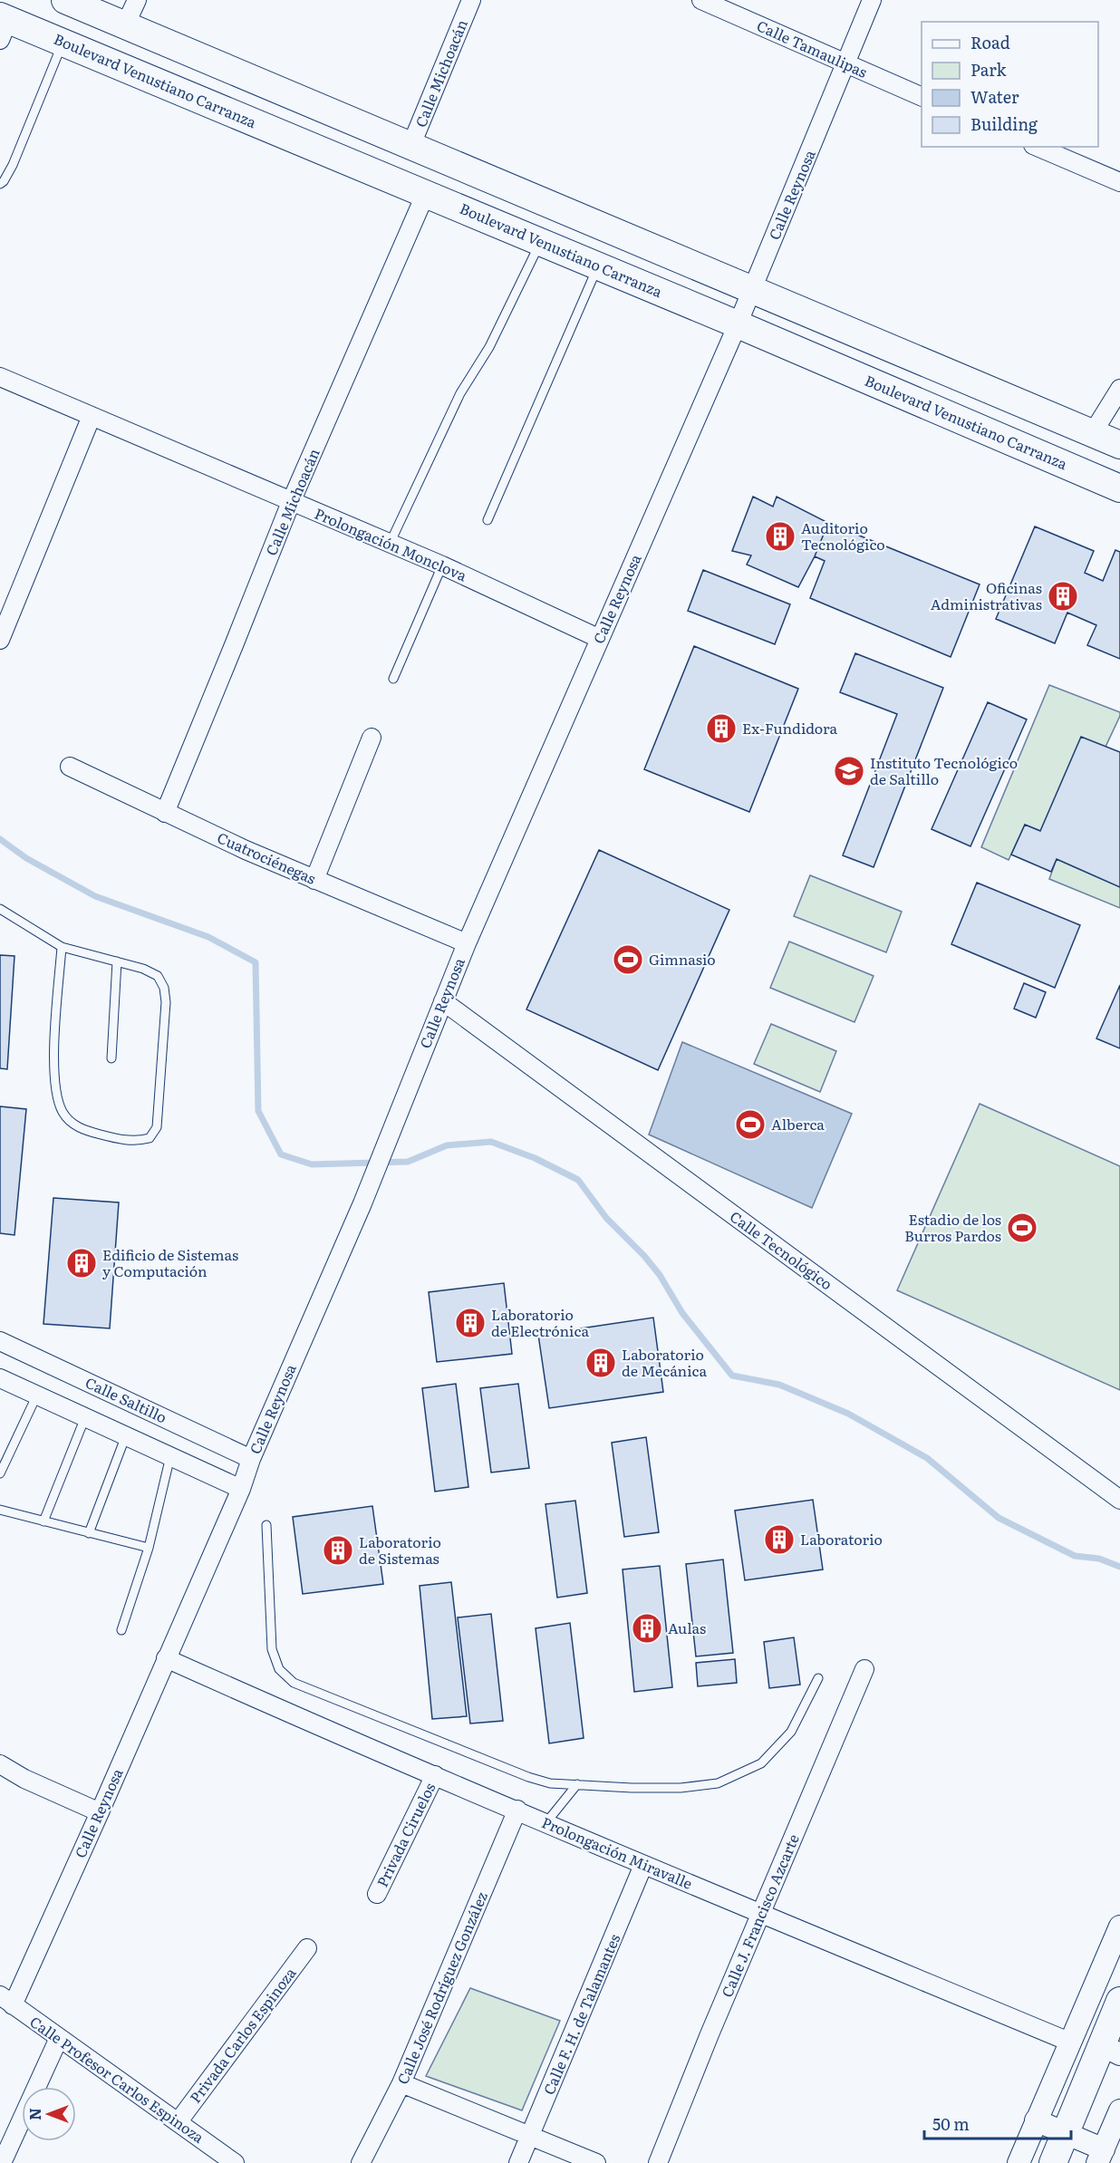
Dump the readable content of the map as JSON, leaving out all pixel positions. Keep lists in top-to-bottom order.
{
  "streets": {
    "main road": ["Boulevard Venustiano Carranza"],
    "street": [
      "Calle Tamaulipas",
      "Calle Michoacán",
      "Calle Reynosa",
      "Prolongación Monclova",
      "Cuatrociénegas",
      "Calle Tecnológico",
      "Calle Saltillo",
      "Privada Ciruelos",
      "Prolongación Miravalle",
      "Calle J. Francisco Azcarte",
      "Calle José Rodríguez González",
      "Calle F. H. de Talamantes",
      "Privada Carlos Espinoza",
      "Calle Profesor Carlos Espinoza"
    ]
  },
  "crossings": [
    ["Calle Tamaulipas", "Calle Reynosa"],
    ["Calle Michoacán", "Boulevard Venustiano Carranza"],
    ["Calle Michoacán", "Prolongación Monclova"],
    ["Calle Michoacán", "Cuatrociénegas"],
    ["Boulevard Venustiano Carranza", "Calle Reynosa"],
    ["Calle Reynosa", "Prolongación Monclova"],
    ["Calle Reynosa", "Cuatrociénegas"],
    ["Calle Reynosa", "Calle Tecnológico"],
    ["Calle Reynosa", "Calle Saltillo"],
    ["Calle Reynosa", "Prolongación Miravalle"],
    ["Calle Reynosa", "Calle Profesor Carlos Espinoza"],
    ["Privada Ciruelos", "Prolongación Miravalle"],
    ["Prolongación Miravalle", "Calle J. Francisco Azcarte"],
    ["Prolongación Miravalle", "Calle José Rodríguez González"],
    ["Prolongación Miravalle", "Calle F. H. de Talamantes"],
    ["Privada Carlos Espinoza", "Calle Profesor Carlos Espinoza"]
  ],
  "places": {
    "building": [
      "Auditorio Tecnológico",
      "Oficinas Administrativas",
      "Ex-Fundidora",
      "Edificio de Sistemas y Computación",
      "Laboratorio de Electrónica",
      "Laboratorio de Mecánica",
      "Laboratorio",
      "Laboratorio de Sistemas",
      "Aulas"
    ],
    "school or university": ["Instituto Tecnológico de Saltillo"],
    "sports": ["Gimnasio", "Alberca", "Estadio de los Burros Pardos"]
  },
  "legend": [
    "Road",
    "Park",
    "Water",
    "Building"
  ],
  "scale_bar": "50 m",
  "north": "left"
}
